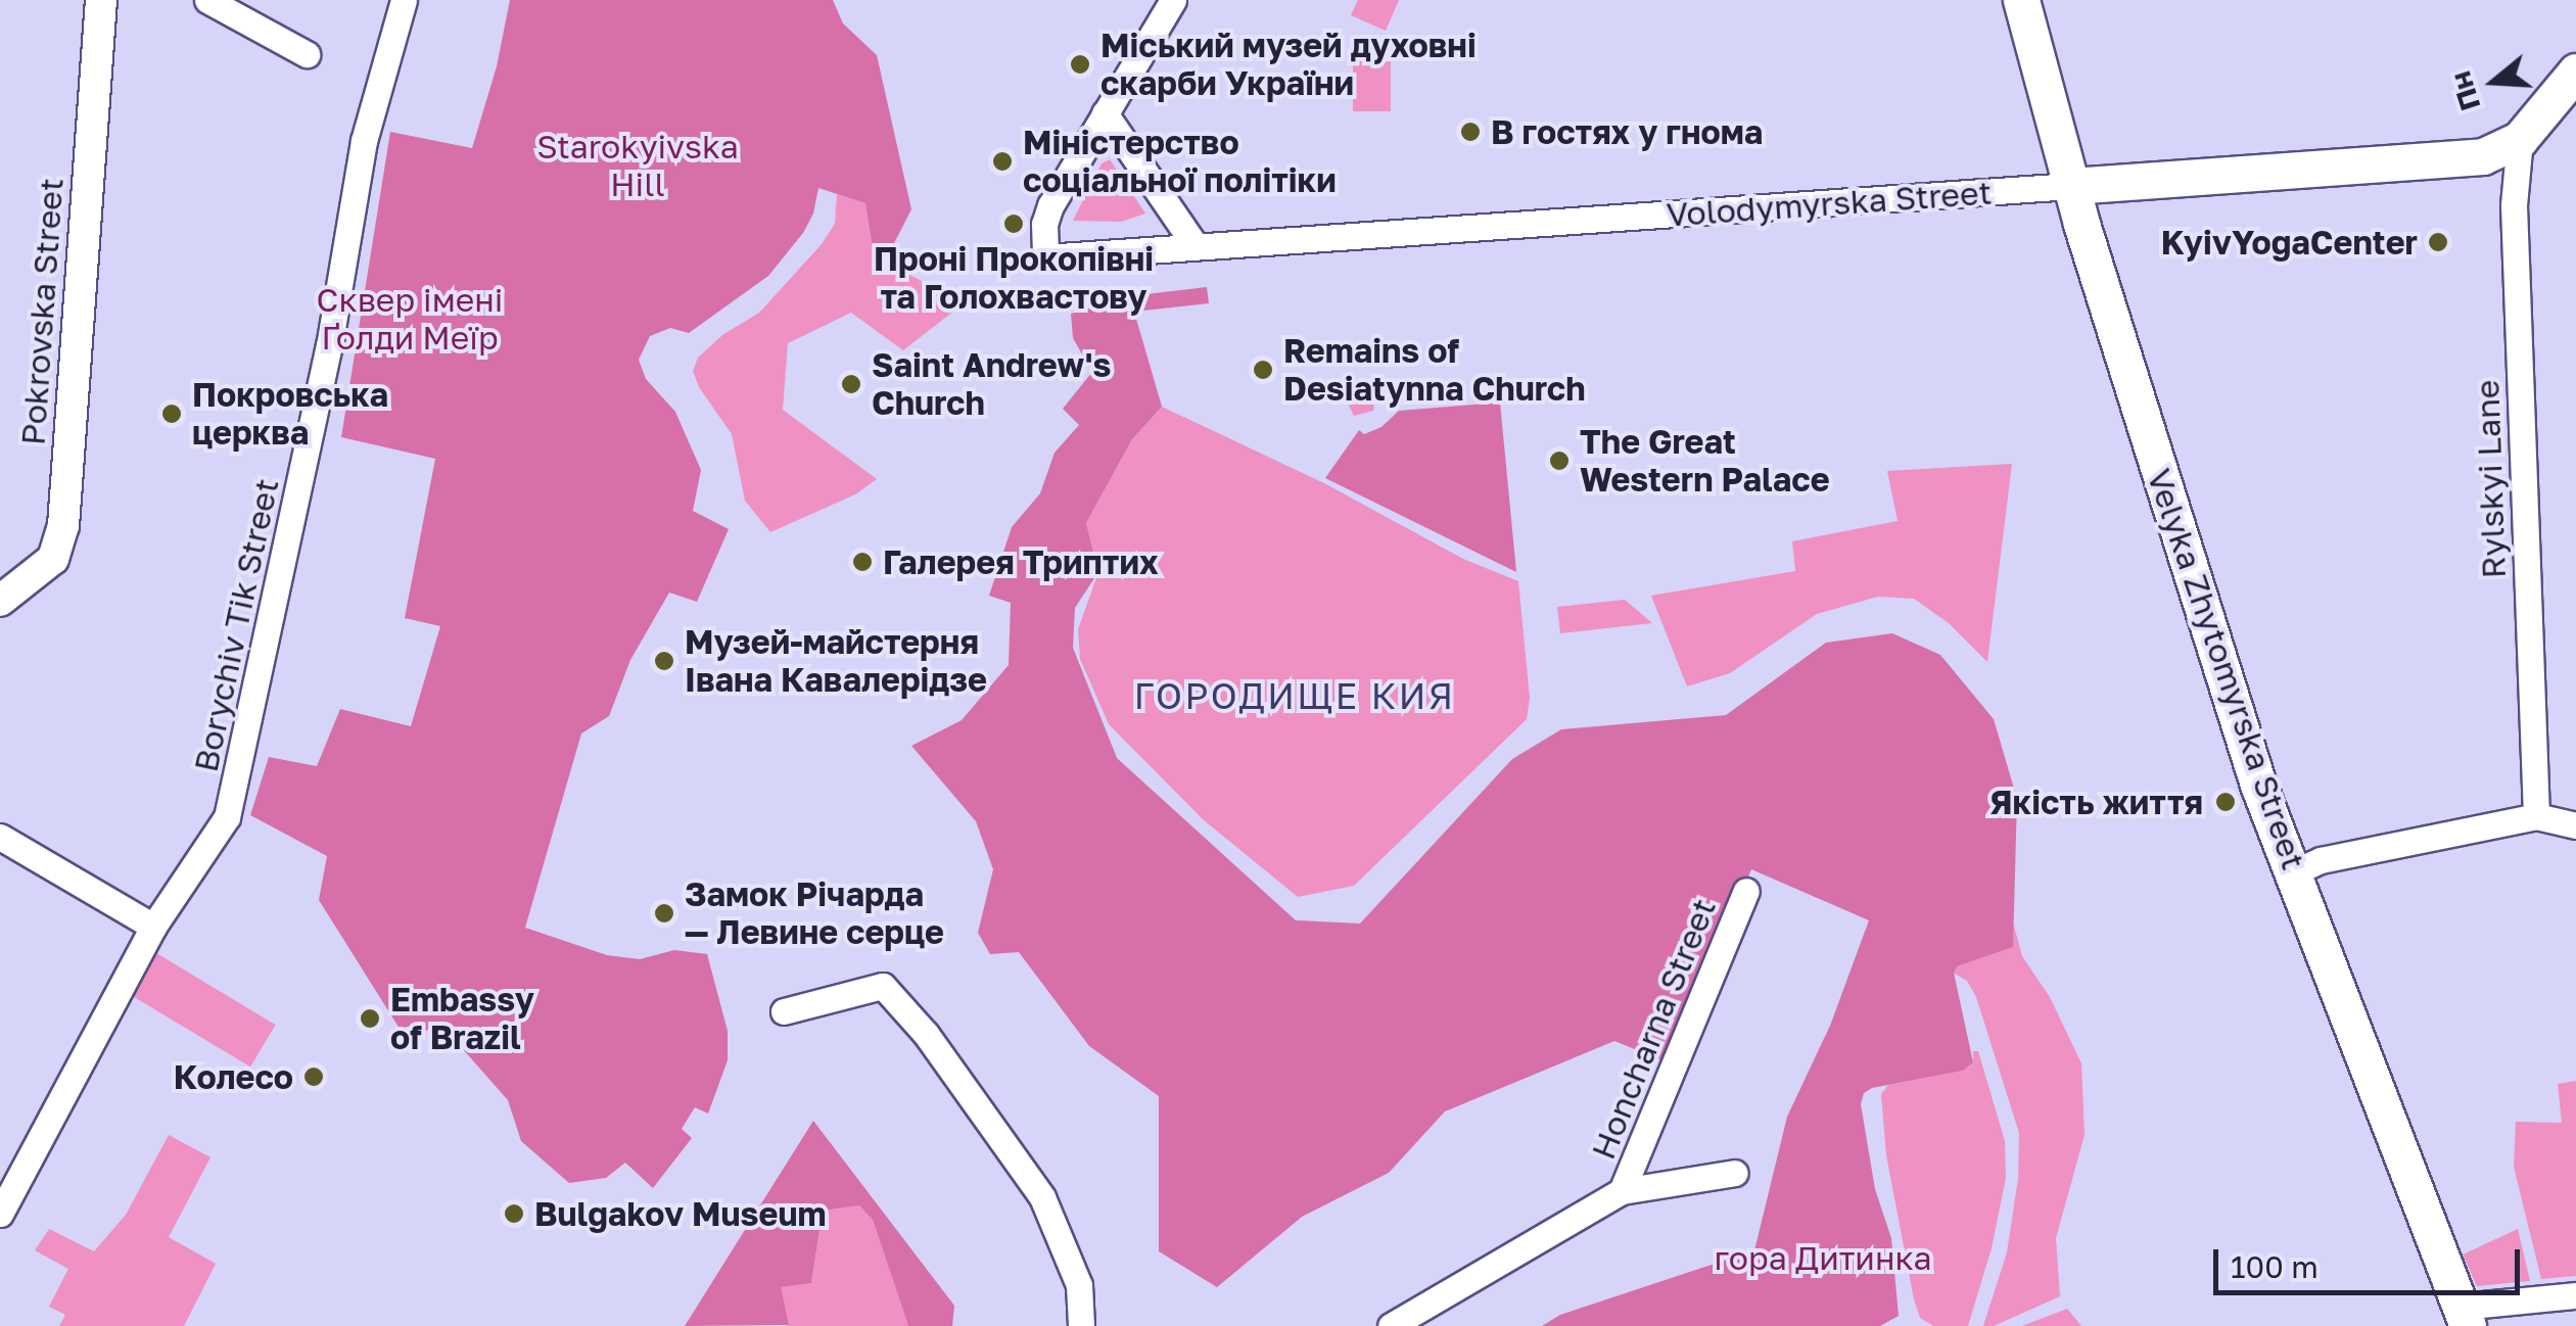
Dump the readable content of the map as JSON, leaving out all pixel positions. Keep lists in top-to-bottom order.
{
  "streets": {
    "main road": ["Volodymyrska Street", "Velyka Zhytomyrska Street"],
    "street": [
      "Pokrovska Street",
      "Rylskyi Lane",
      "Borychiv Tik Street",
      "Honcharna Street"
    ]
  },
  "crossings": [
    ["Volodymyrska Street", "Rylskyi Lane"],
    ["Volodymyrska Street", "Velyka Zhytomyrska Street"]
  ],
  "districts": ["ГОРОДИЩЕ КИЯ"],
  "parks": ["Starokyivska Hill", "Сквер імені Ґолди Меїр", "гора Дитинка"],
  "places": [
    "Міський музей духовні скарби України",
    "В гостях у гнома",
    "Міністерство соціальної політіки",
    "Проні Прокопівні та Голохвастову",
    "KyivYogaCenter",
    "Remains of Desiatynna Church",
    "Saint Andrew's Church",
    "Покровська церква",
    "The Great Western Palace",
    "Галерея Триптих",
    "Музей-майстерня Івана Кавалерідзе",
    "Якість життя",
    "Замок Річарда — Левине серце",
    "Embassy of Brazil",
    "Колесо",
    "Bulgakov Museum"
  ],
  "scale_bar": "100 m",
  "north": "left"
}
